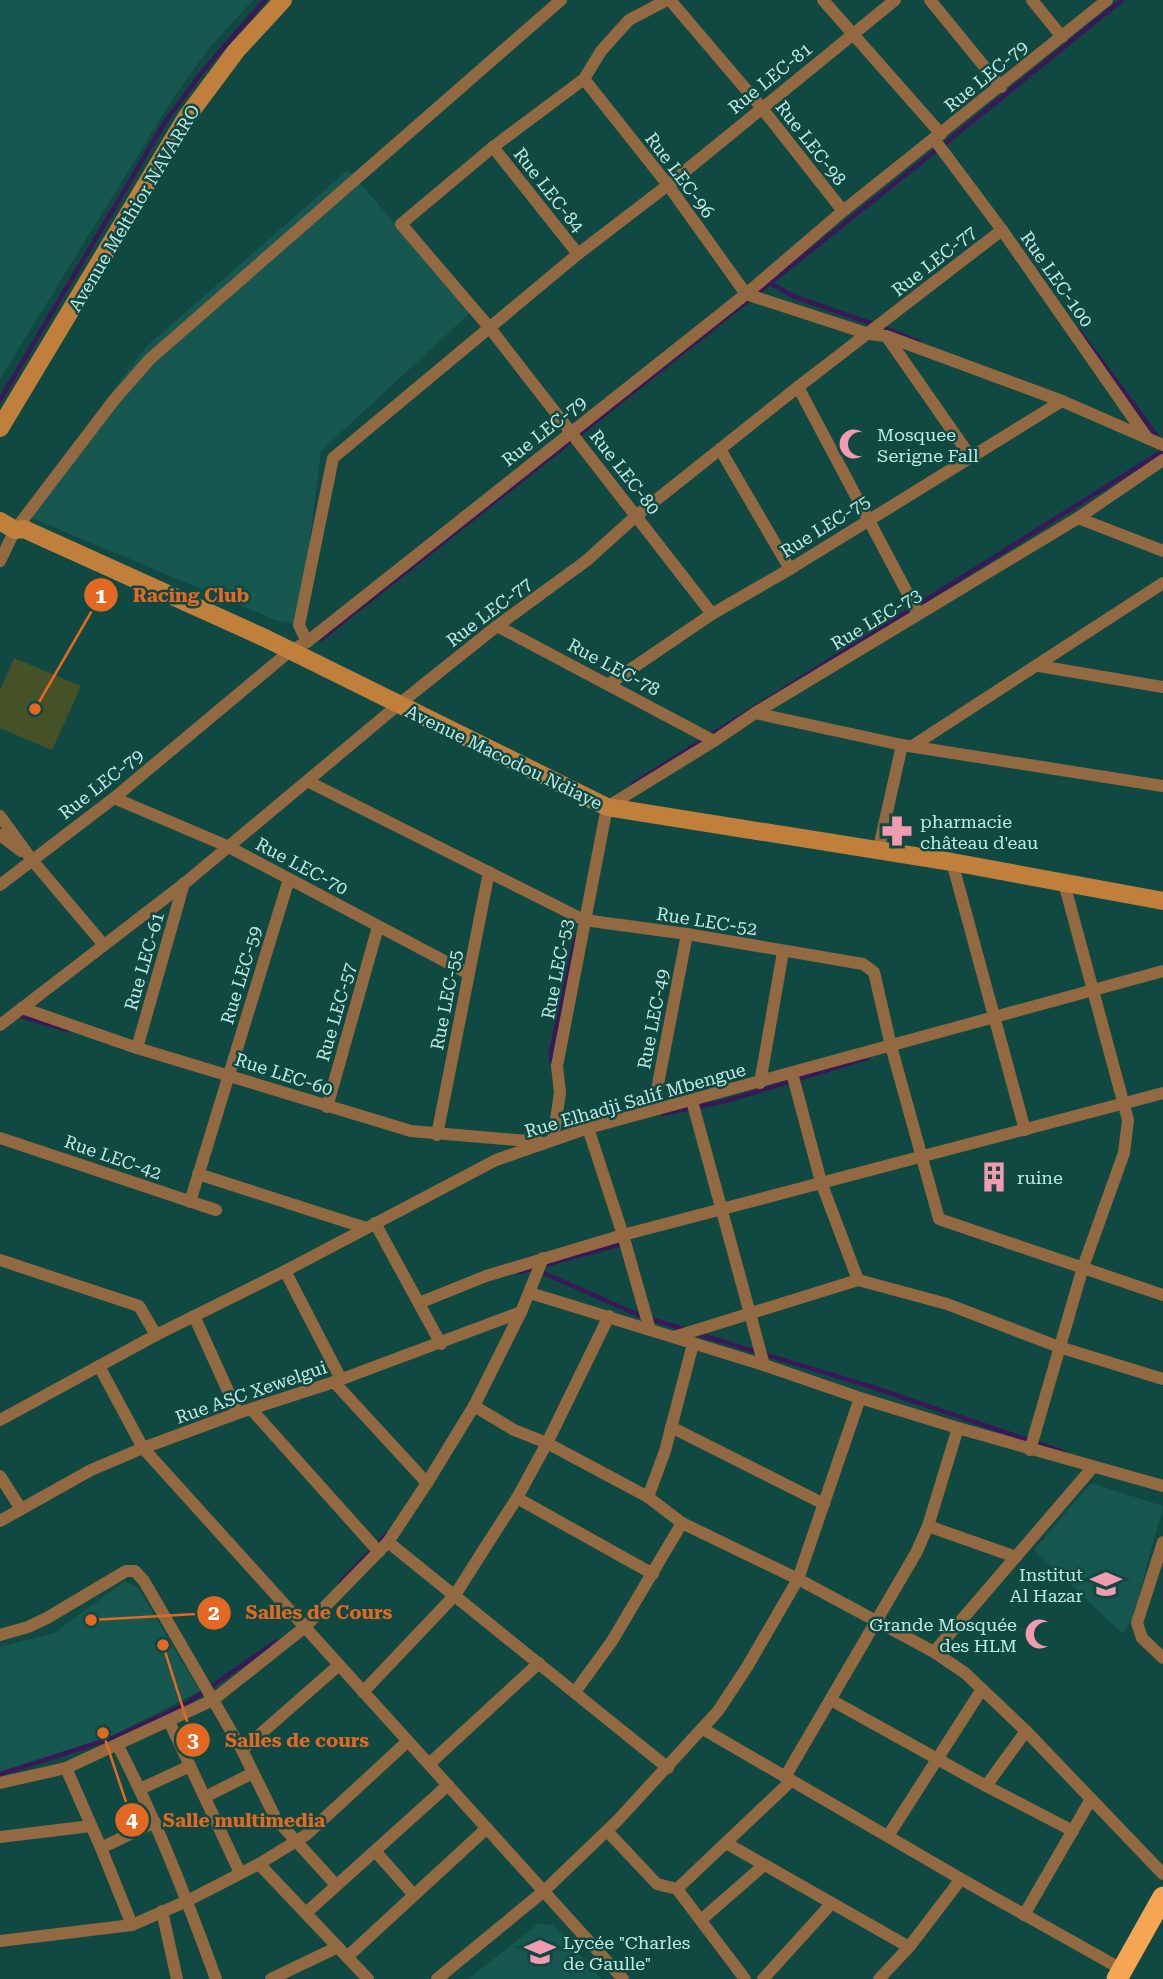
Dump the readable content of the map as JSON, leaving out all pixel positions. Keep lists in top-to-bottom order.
{
  "streets": {
    "street": [
      "Rue LEC-79",
      "Rue LEC-81",
      "Rue LEC-98",
      "Rue LEC-96",
      "Rue LEC-84",
      "Avenue Melthior NAVARRO",
      "Rue LEC-77",
      "Rue LEC-100",
      "Rue LEC-80",
      "Rue LEC-75",
      "Rue LEC-73",
      "Rue LEC-78",
      "Avenue Macodou Ndiaye",
      "Rue LEC-70",
      "Rue LEC-52",
      "Rue LEC-61",
      "Rue LEC-53",
      "Rue LEC-59",
      "Rue LEC-55",
      "Rue LEC-57",
      "Rue LEC-49",
      "Rue LEC-60",
      "Rue Elhadji Salif Mbengue",
      "Rue LEC-42",
      "Rue ASC Xewelgui"
    ]
  },
  "crossings": [
    ["Rue LEC-79", "Rue LEC-81"],
    ["Rue LEC-79", "Rue LEC-98"],
    ["Rue LEC-79", "Rue LEC-96"],
    ["Rue LEC-79", "Rue LEC-100"],
    ["Rue LEC-79", "Rue LEC-80"],
    ["Rue LEC-79", "Avenue Macodou Ndiaye"],
    ["Rue LEC-79", "Rue LEC-70"],
    ["Rue LEC-81", "Rue LEC-98"],
    ["Rue LEC-81", "Rue LEC-96"],
    ["Rue LEC-81", "Rue LEC-84"],
    ["Rue LEC-81", "Rue LEC-100"],
    ["Rue LEC-81", "Rue LEC-80"],
    ["Rue LEC-84", "Rue LEC-80"],
    ["Rue LEC-77", "Rue LEC-100"],
    ["Rue LEC-77", "Rue LEC-80"],
    ["Rue LEC-77", "Rue LEC-78"],
    ["Rue LEC-77", "Avenue Macodou Ndiaye"],
    ["Rue LEC-77", "Rue LEC-70"],
    ["Rue LEC-77", "Rue LEC-52"],
    ["Rue LEC-77", "Rue LEC-61"],
    ["Rue LEC-77", "Rue LEC-60"],
    ["Rue LEC-80", "Rue LEC-75"],
    ["Rue LEC-75", "Rue LEC-78"],
    ["Rue LEC-73", "Rue LEC-78"],
    ["Rue LEC-73", "Avenue Macodou Ndiaye"],
    ["Rue LEC-73", "Rue LEC-53"],
    ["Avenue Macodou Ndiaye", "Rue LEC-53"],
    ["Rue LEC-70", "Rue LEC-59"],
    ["Rue LEC-70", "Rue LEC-55"],
    ["Rue LEC-70", "Rue LEC-57"],
    ["Rue LEC-52", "Rue LEC-53"],
    ["Rue LEC-52", "Rue LEC-55"],
    ["Rue LEC-52", "Rue LEC-49"],
    ["Rue LEC-52", "Rue Elhadji Salif Mbengue"],
    ["Rue LEC-61", "Rue LEC-60"],
    ["Rue LEC-53", "Rue LEC-60"],
    ["Rue LEC-53", "Rue Elhadji Salif Mbengue"],
    ["Rue LEC-59", "Rue LEC-60"],
    ["Rue LEC-59", "Rue LEC-42"],
    ["Rue LEC-55", "Rue LEC-60"],
    ["Rue LEC-57", "Rue LEC-60"],
    ["Rue LEC-49", "Rue Elhadji Salif Mbengue"],
    ["Rue LEC-60", "Rue Elhadji Salif Mbengue"]
  ],
  "places": {
    "mosque": ["Mosquee Serigne Fall", "Grande Mosquée des HLM"],
    "other": [
      "Racing Club",
      "Salles de Cours",
      "Salles de cours",
      "Salle multimedia"
    ],
    "pharmacy": ["pharmacie château d'eau"],
    "building": ["ruine"],
    "school or university": ["Institut Al Hazar", "Lycée \"Charles de Gaulle\""]
  }
}
